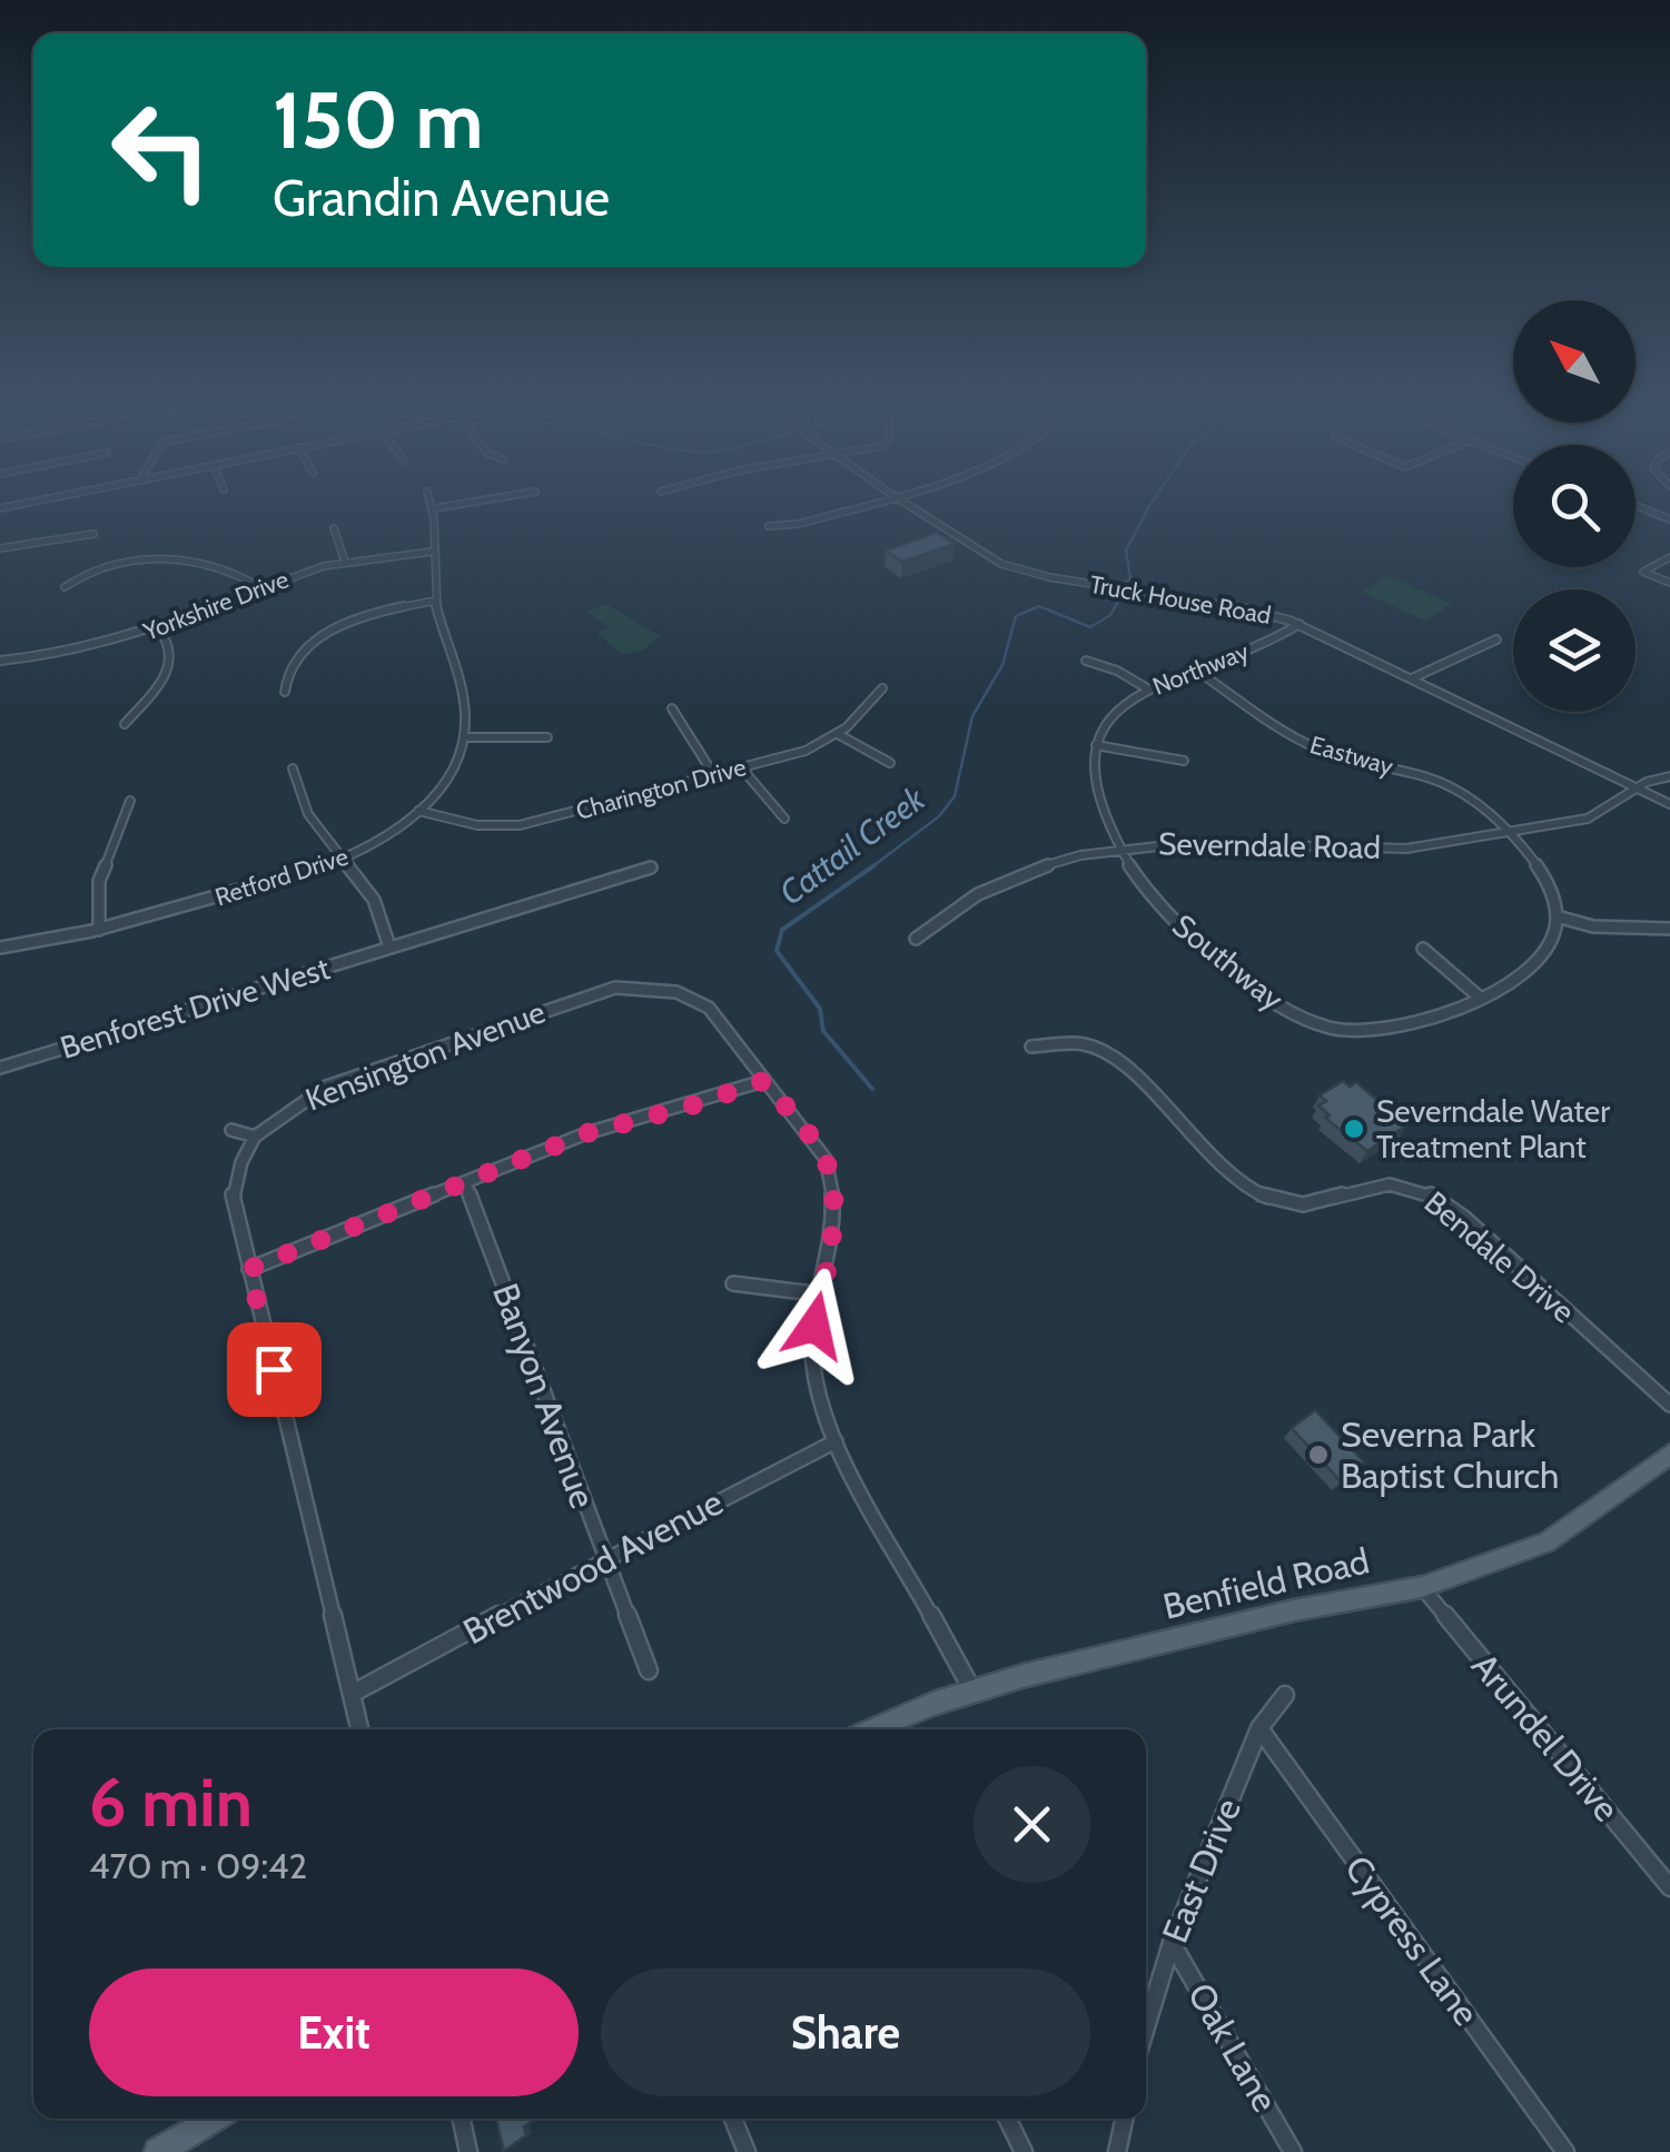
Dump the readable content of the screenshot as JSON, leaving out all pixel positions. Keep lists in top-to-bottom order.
{
  "streets": {
    "main road": ["Benfield Road"],
    "street": [
      "Truck House Road",
      "Yorkshire Drive",
      "Northway",
      "Eastway",
      "Charington Drive",
      "Severndale Road",
      "Retford Drive",
      "Southway",
      "Benforest Drive West",
      "Kensington Avenue",
      "Bendale Drive",
      "Banyon Avenue",
      "Brentwood Avenue",
      "Arundel Drive",
      "East Drive",
      "Cypress Lane",
      "Oak Lane"
    ]
  },
  "crossings": [
    ["Truck House Road", "Northway"],
    ["Truck House Road", "Severndale Road"],
    ["Northway", "Eastway"],
    ["Eastway", "Severndale Road"],
    ["Charington Drive", "Retford Drive"],
    ["Severndale Road", "Southway"],
    ["Kensington Avenue", "Brentwood Avenue"],
    ["Kensington Avenue", "Benfield Road"],
    ["Banyon Avenue", "Brentwood Avenue"],
    ["Benfield Road", "Arundel Drive"],
    ["East Drive", "Cypress Lane"],
    ["East Drive", "Oak Lane"]
  ],
  "water": ["Cattail Creek"],
  "places": ["Severndale Water Treatment Plant", "Severna Park Baptist Church"],
  "north": "top left",
  "page": {
    "turn": ["150 m", "Grandin Avenue"],
    "heading": ["6 min", "470 m · 09:42"],
    "buttons": ["Exit", "Share"]
  }
}
